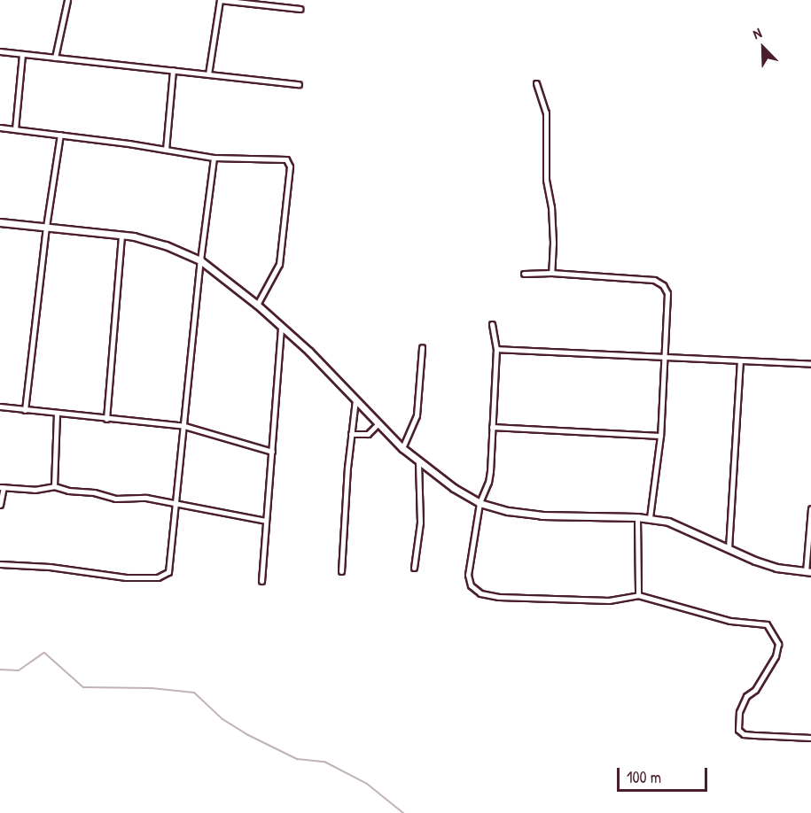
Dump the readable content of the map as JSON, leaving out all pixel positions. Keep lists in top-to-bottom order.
{
  "scale_bar": "100 m",
  "north": "top left"
}
